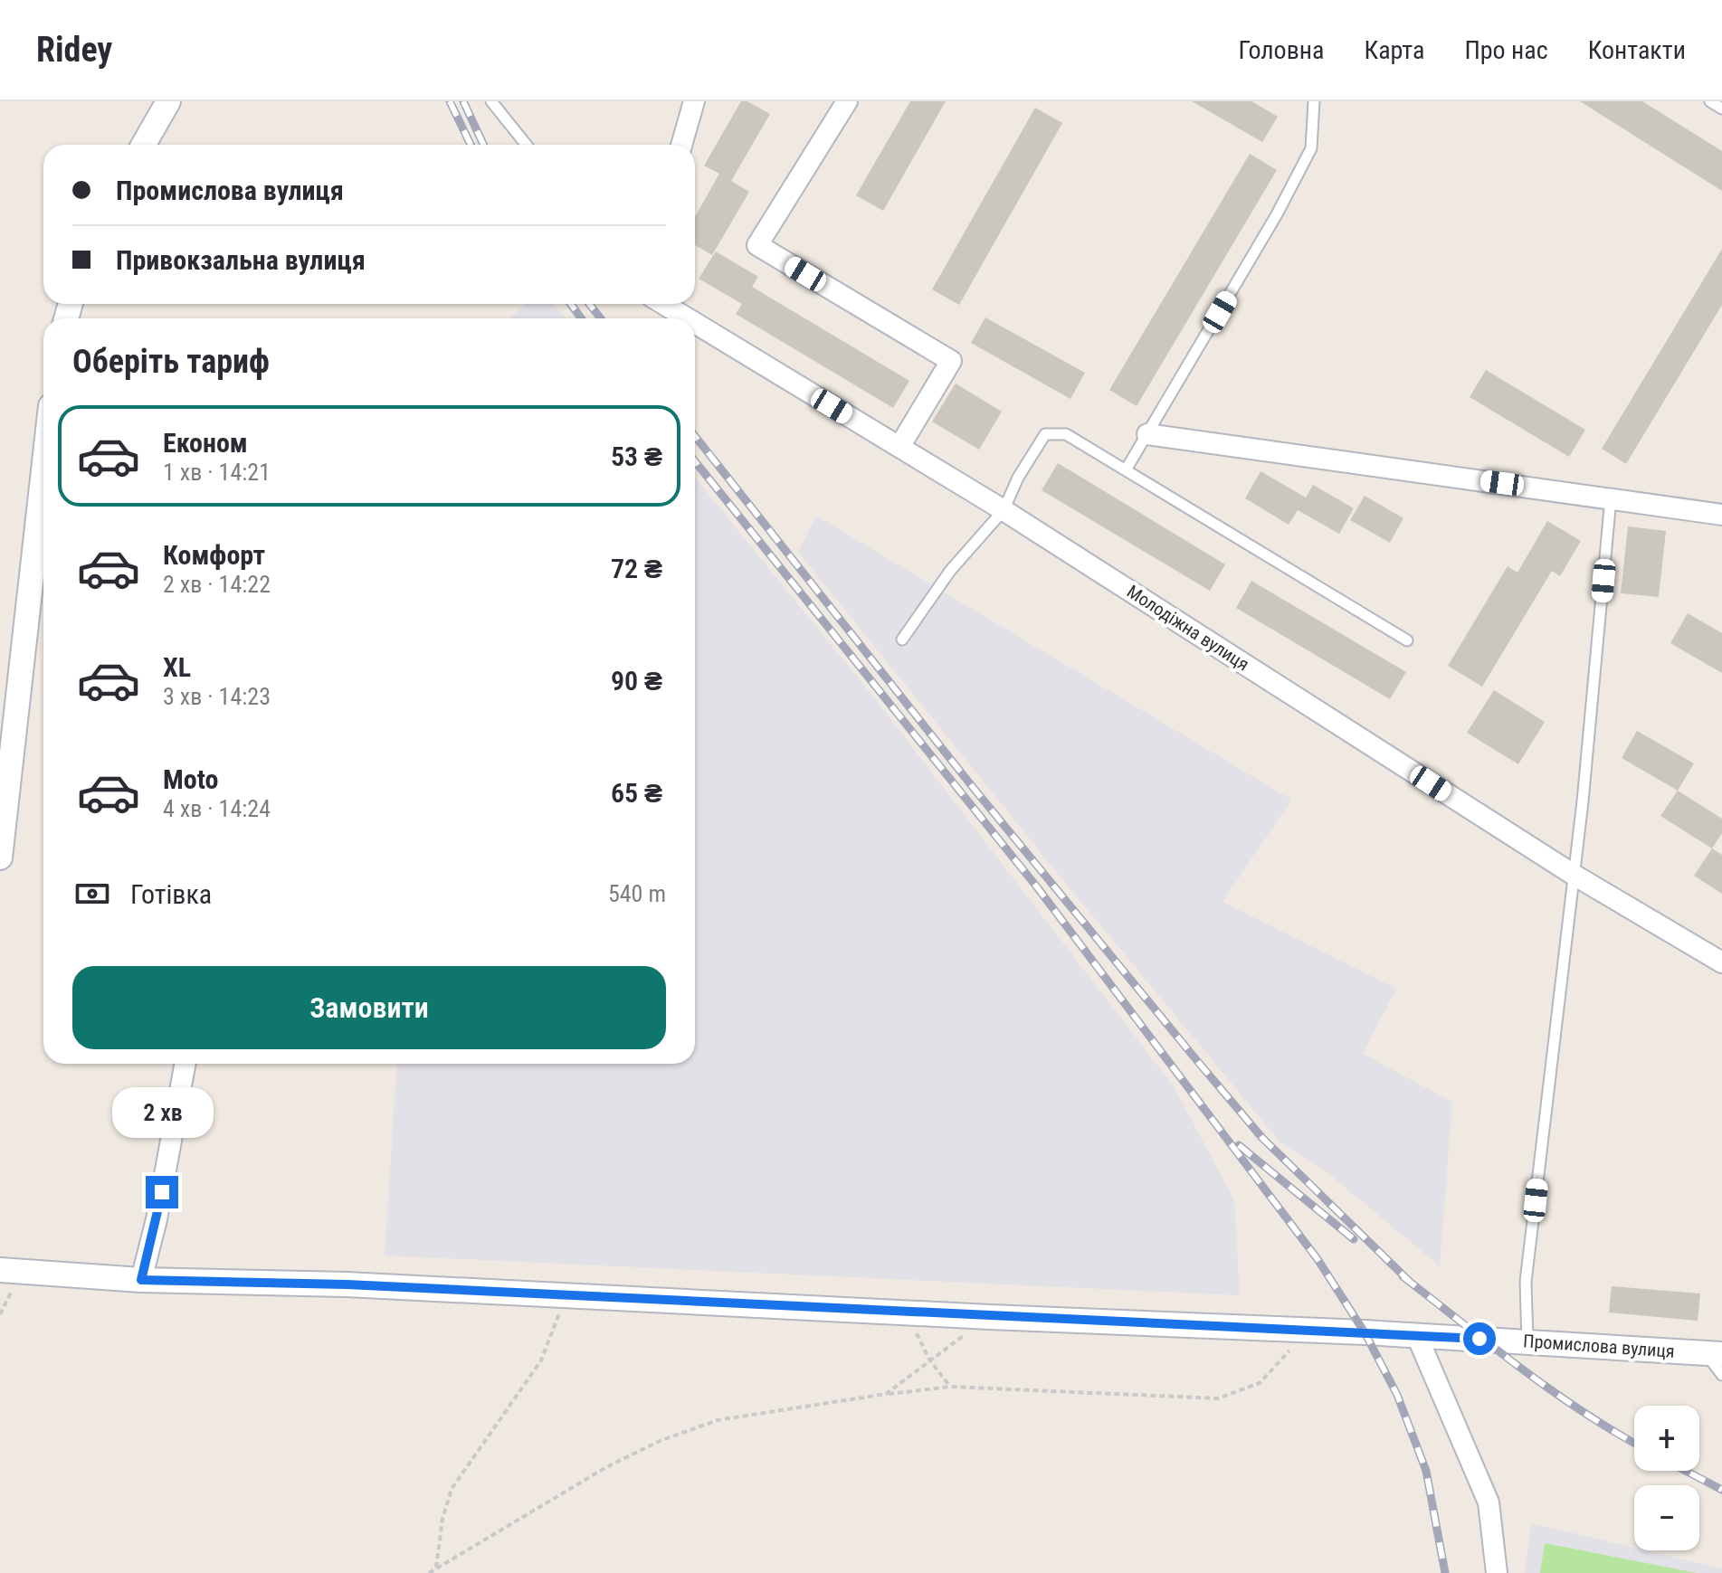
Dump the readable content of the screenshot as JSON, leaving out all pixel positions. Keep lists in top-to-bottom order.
{
  "streets": {
    "street": ["Молодіжна вулиця", "Промислова вулиця"]
  },
  "page": {
    "header": "Ridey",
    "nav": [
      "Головна",
      "Карта",
      "Про нас",
      "Контакти"
    ],
    "banner": ["Промислова вулиця", "Привокзальна вулиця"],
    "heading": "Оберіть тариф",
    "list": [
      {
        "name": "Економ",
        "note": "1 хв · 14:21",
        "value": "53 ₴"
      },
      {
        "name": "Комфорт",
        "note": "2 хв · 14:22",
        "value": "72 ₴"
      },
      {
        "name": "XL",
        "note": "3 хв · 14:23",
        "value": "90 ₴"
      },
      {
        "name": "Moto",
        "note": "4 хв · 14:24",
        "value": "65 ₴"
      }
    ],
    "pay": ["Готівка", "540 m"],
    "buttons": "Замовити",
    "bubble": "2 хв",
    "map_buttons": ["+", "−"]
  }
}
